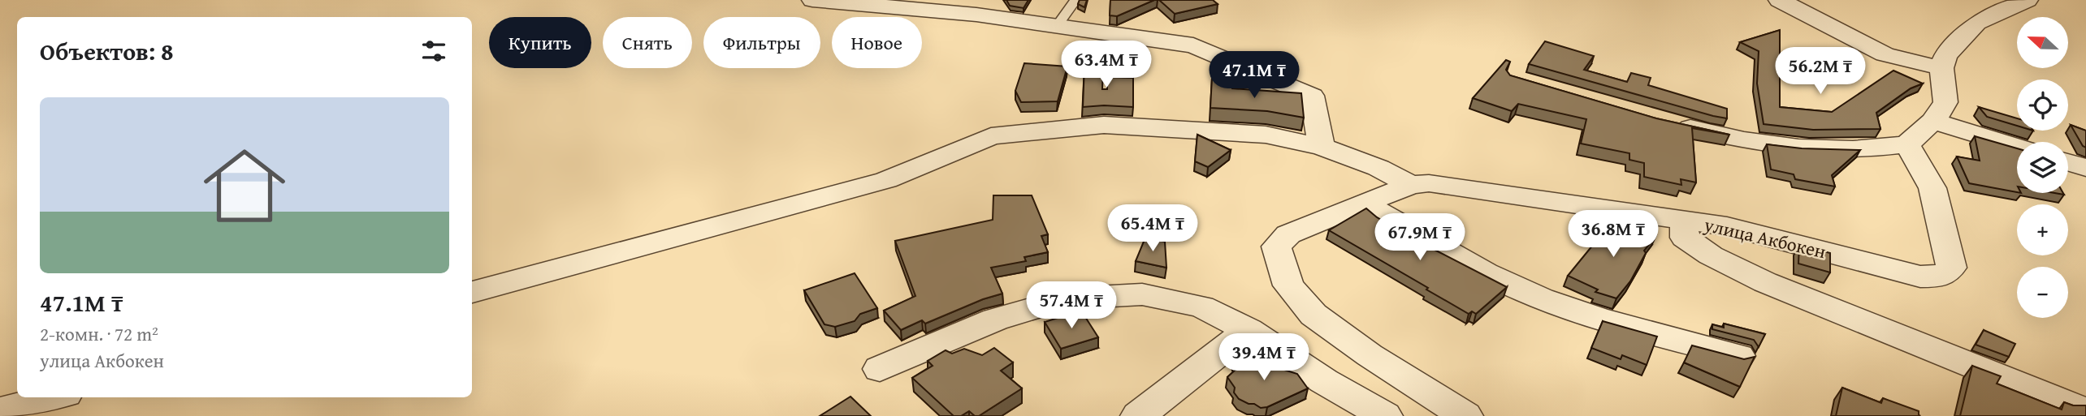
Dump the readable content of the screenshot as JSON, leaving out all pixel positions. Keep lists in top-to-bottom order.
{
  "streets": {
    "street": ["улица Акбокен"]
  },
  "north": "left",
  "page": {
    "map_buttons": ["+", "−"],
    "chip": [
      "Купить",
      "Снять",
      "Фильтры",
      "Новое"
    ],
    "heading": "Объектов: 8",
    "price": [
      "63.4M ₸",
      "56.2M ₸",
      "47.1M ₸",
      "65.4M ₸",
      "36.8M ₸",
      "67.9M ₸",
      "57.4M ₸",
      "39.4M ₸"
    ],
    "list": [
      {
        "name": "47.1M ₸",
        "note": "2-комн. · 72 m² · улица Акбокен"
      }
    ]
  }
}
